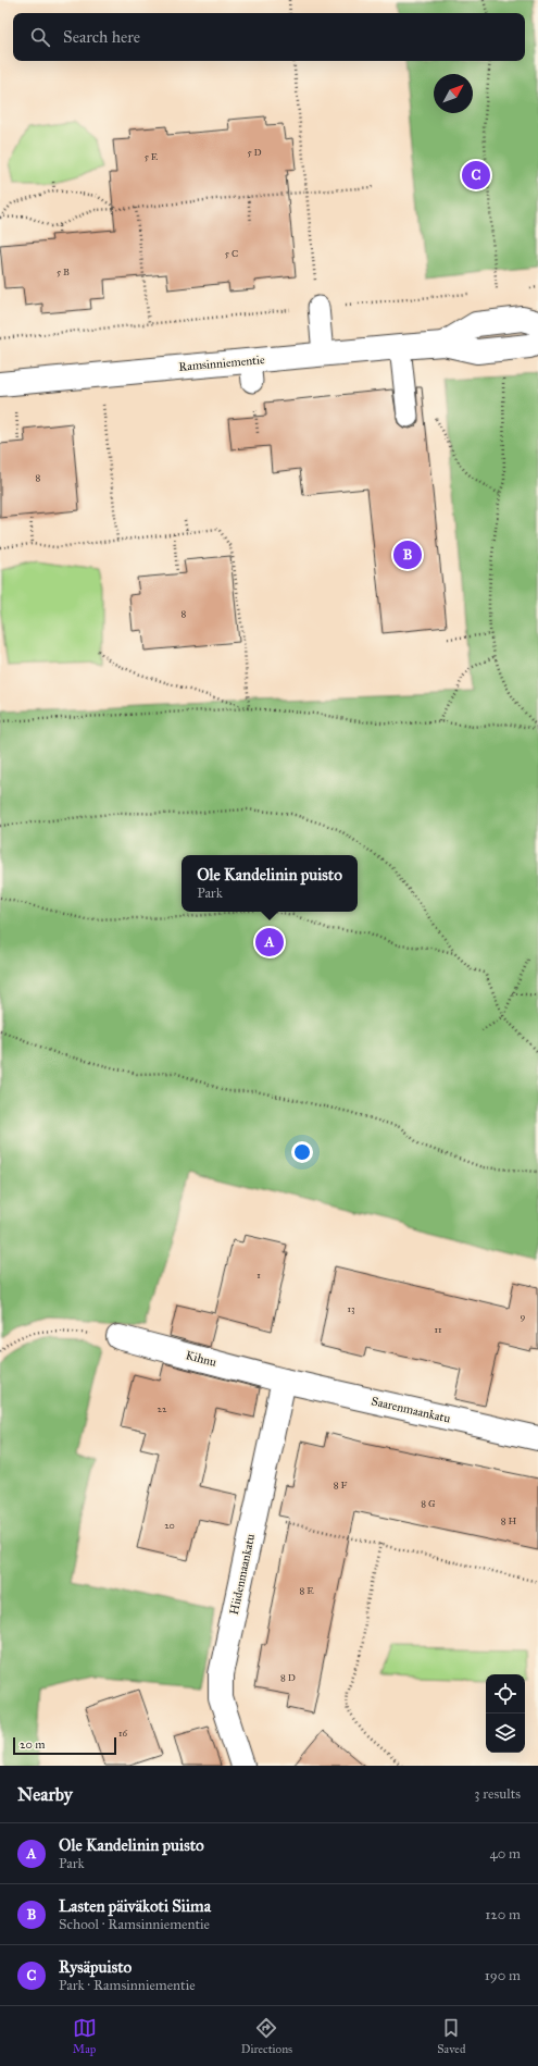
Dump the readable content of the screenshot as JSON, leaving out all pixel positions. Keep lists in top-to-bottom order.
{
  "streets": {
    "street": [
      "Ramsinniementie",
      "Kihnu",
      "Saarenmaankatu",
      "Hiidenmaankatu"
    ]
  },
  "crossings": [
    ["Kihnu", "Saarenmaankatu"],
    ["Kihnu", "Hiidenmaankatu"],
    ["Saarenmaankatu", "Hiidenmaankatu"]
  ],
  "house_numbers": [
    "5 D",
    "5 E",
    "5 C",
    "5 B",
    "8",
    "8",
    "1",
    "13",
    "9",
    "11",
    "22",
    "8 F",
    "8 G",
    "8 H",
    "20",
    "8 E",
    "8 D",
    "16"
  ],
  "scale_bar": "20 m",
  "north": "top right",
  "page": {
    "search": "Search here",
    "pins": ["C", "B", "A"],
    "popup": ["Ole Kandelinin puisto", "Park"],
    "scale": "20 m",
    "heading": ["Nearby", "3 results"],
    "list": [
      {
        "mark": "A",
        "name": "Ole Kandelinin puisto",
        "note": "Park",
        "value": "40 m"
      },
      {
        "mark": "B",
        "name": "Lasten päiväkoti Siima",
        "note": "School · Ramsinniementie",
        "value": "120 m"
      },
      {
        "mark": "C",
        "name": "Rysäpuisto",
        "note": "Park · Ramsinniementie",
        "value": "190 m"
      }
    ],
    "nav": ["Map", "Directions", "Saved"]
  }
}
